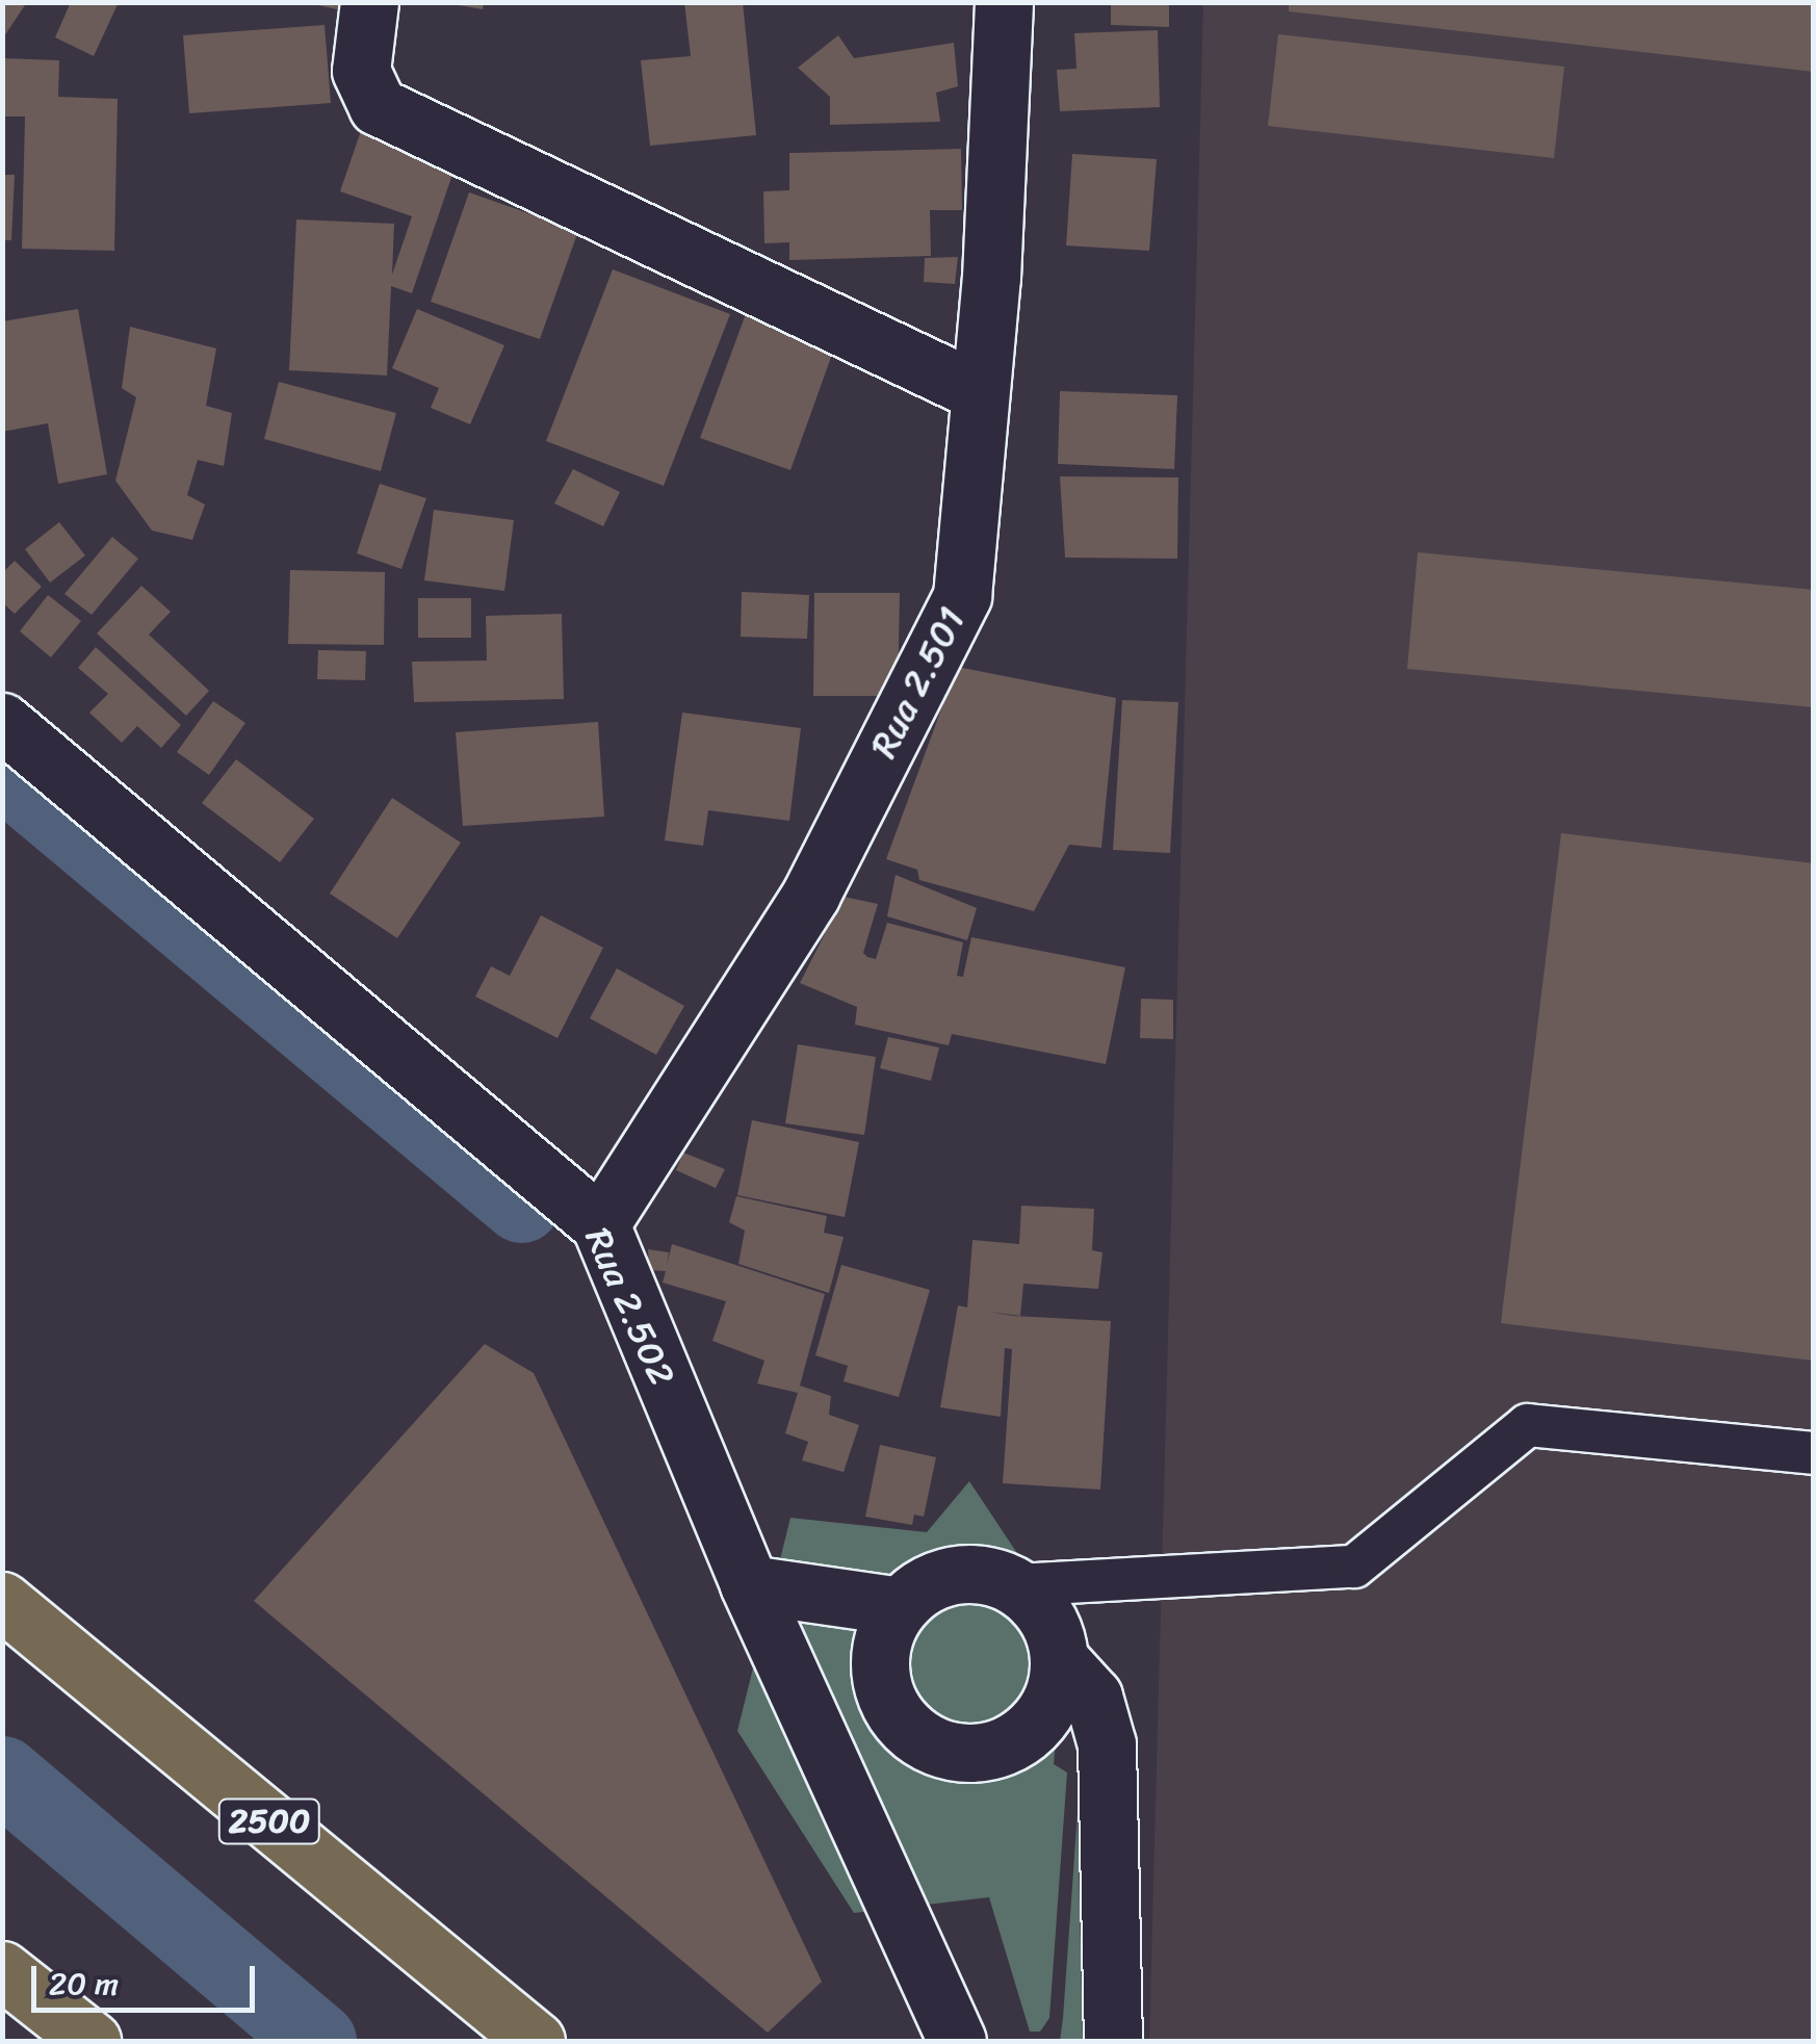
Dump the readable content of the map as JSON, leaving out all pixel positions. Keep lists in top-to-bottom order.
{
  "streets": {
    "main road": ["2500"],
    "street": ["Rua 2.501", "Rua 2.502"]
  },
  "crossings": [
    ["Rua 2.501", "Rua 2.502"]
  ],
  "scale_bar": "20 m"
}
